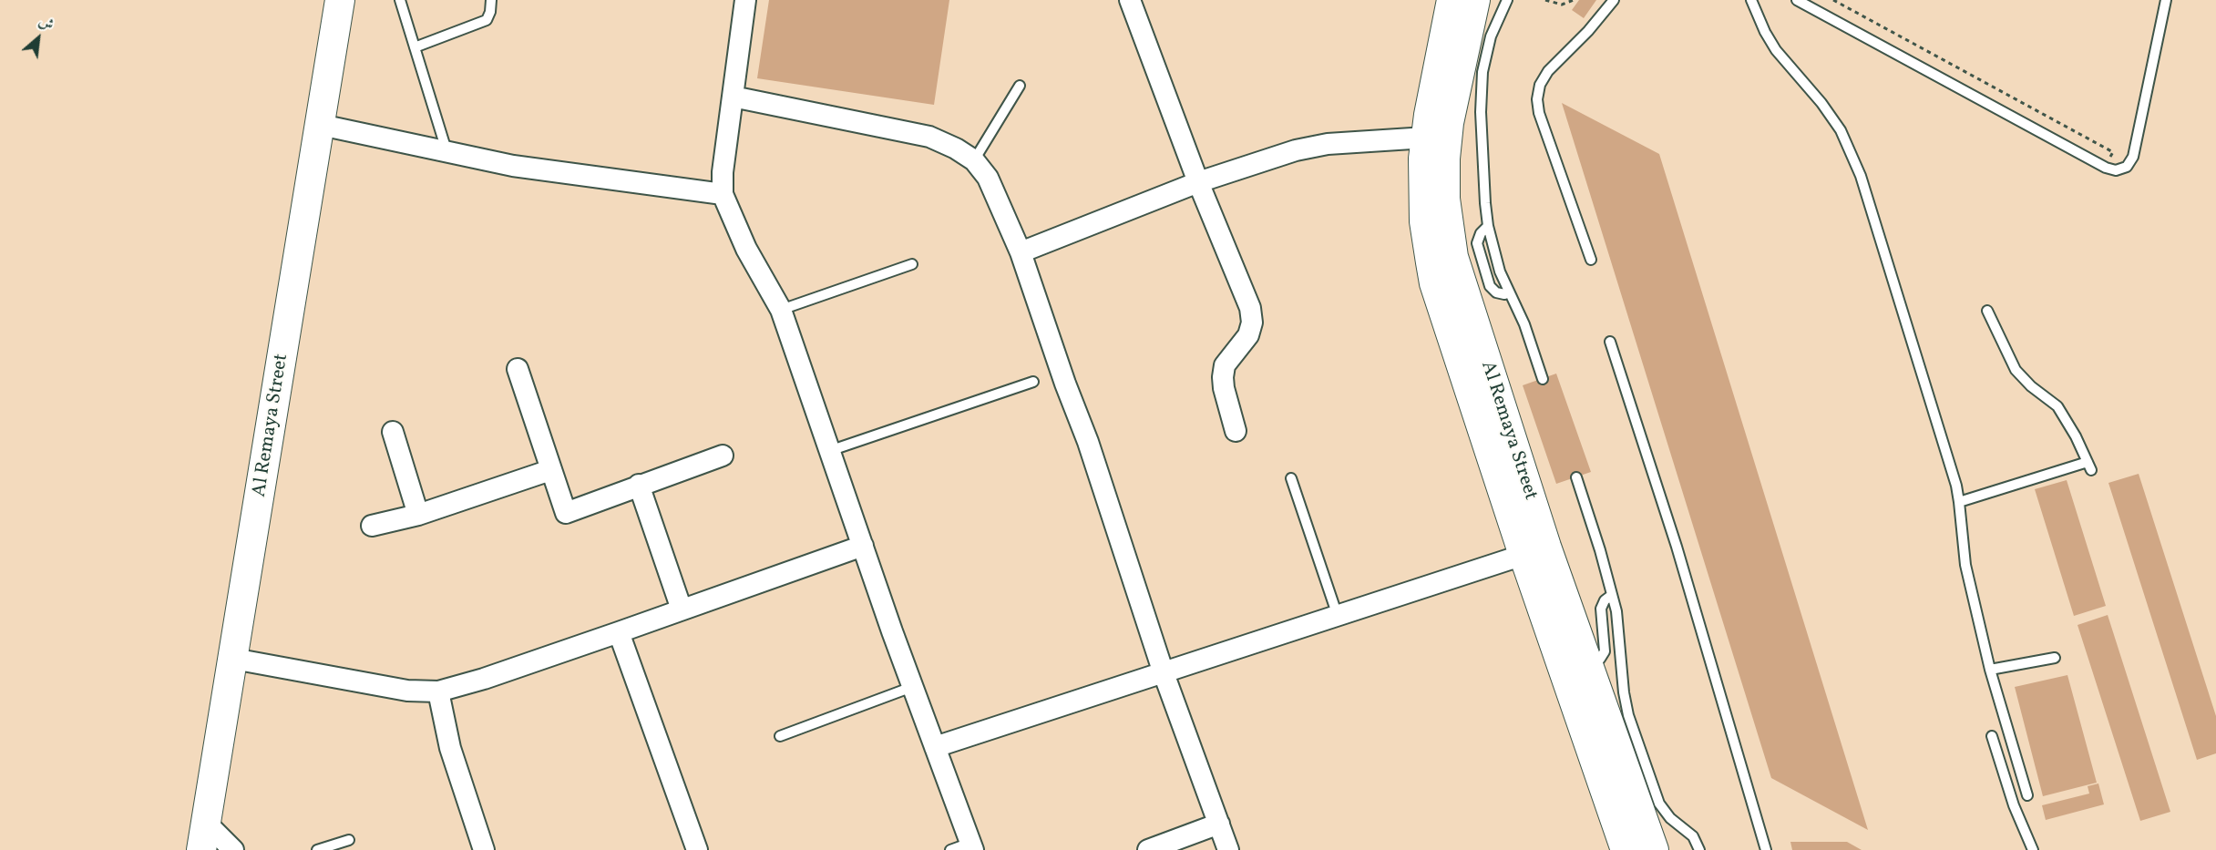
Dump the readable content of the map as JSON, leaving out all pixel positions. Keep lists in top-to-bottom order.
{
  "streets": {
    "street": ["Al Remaya Street"]
  },
  "north": "top right"
}
